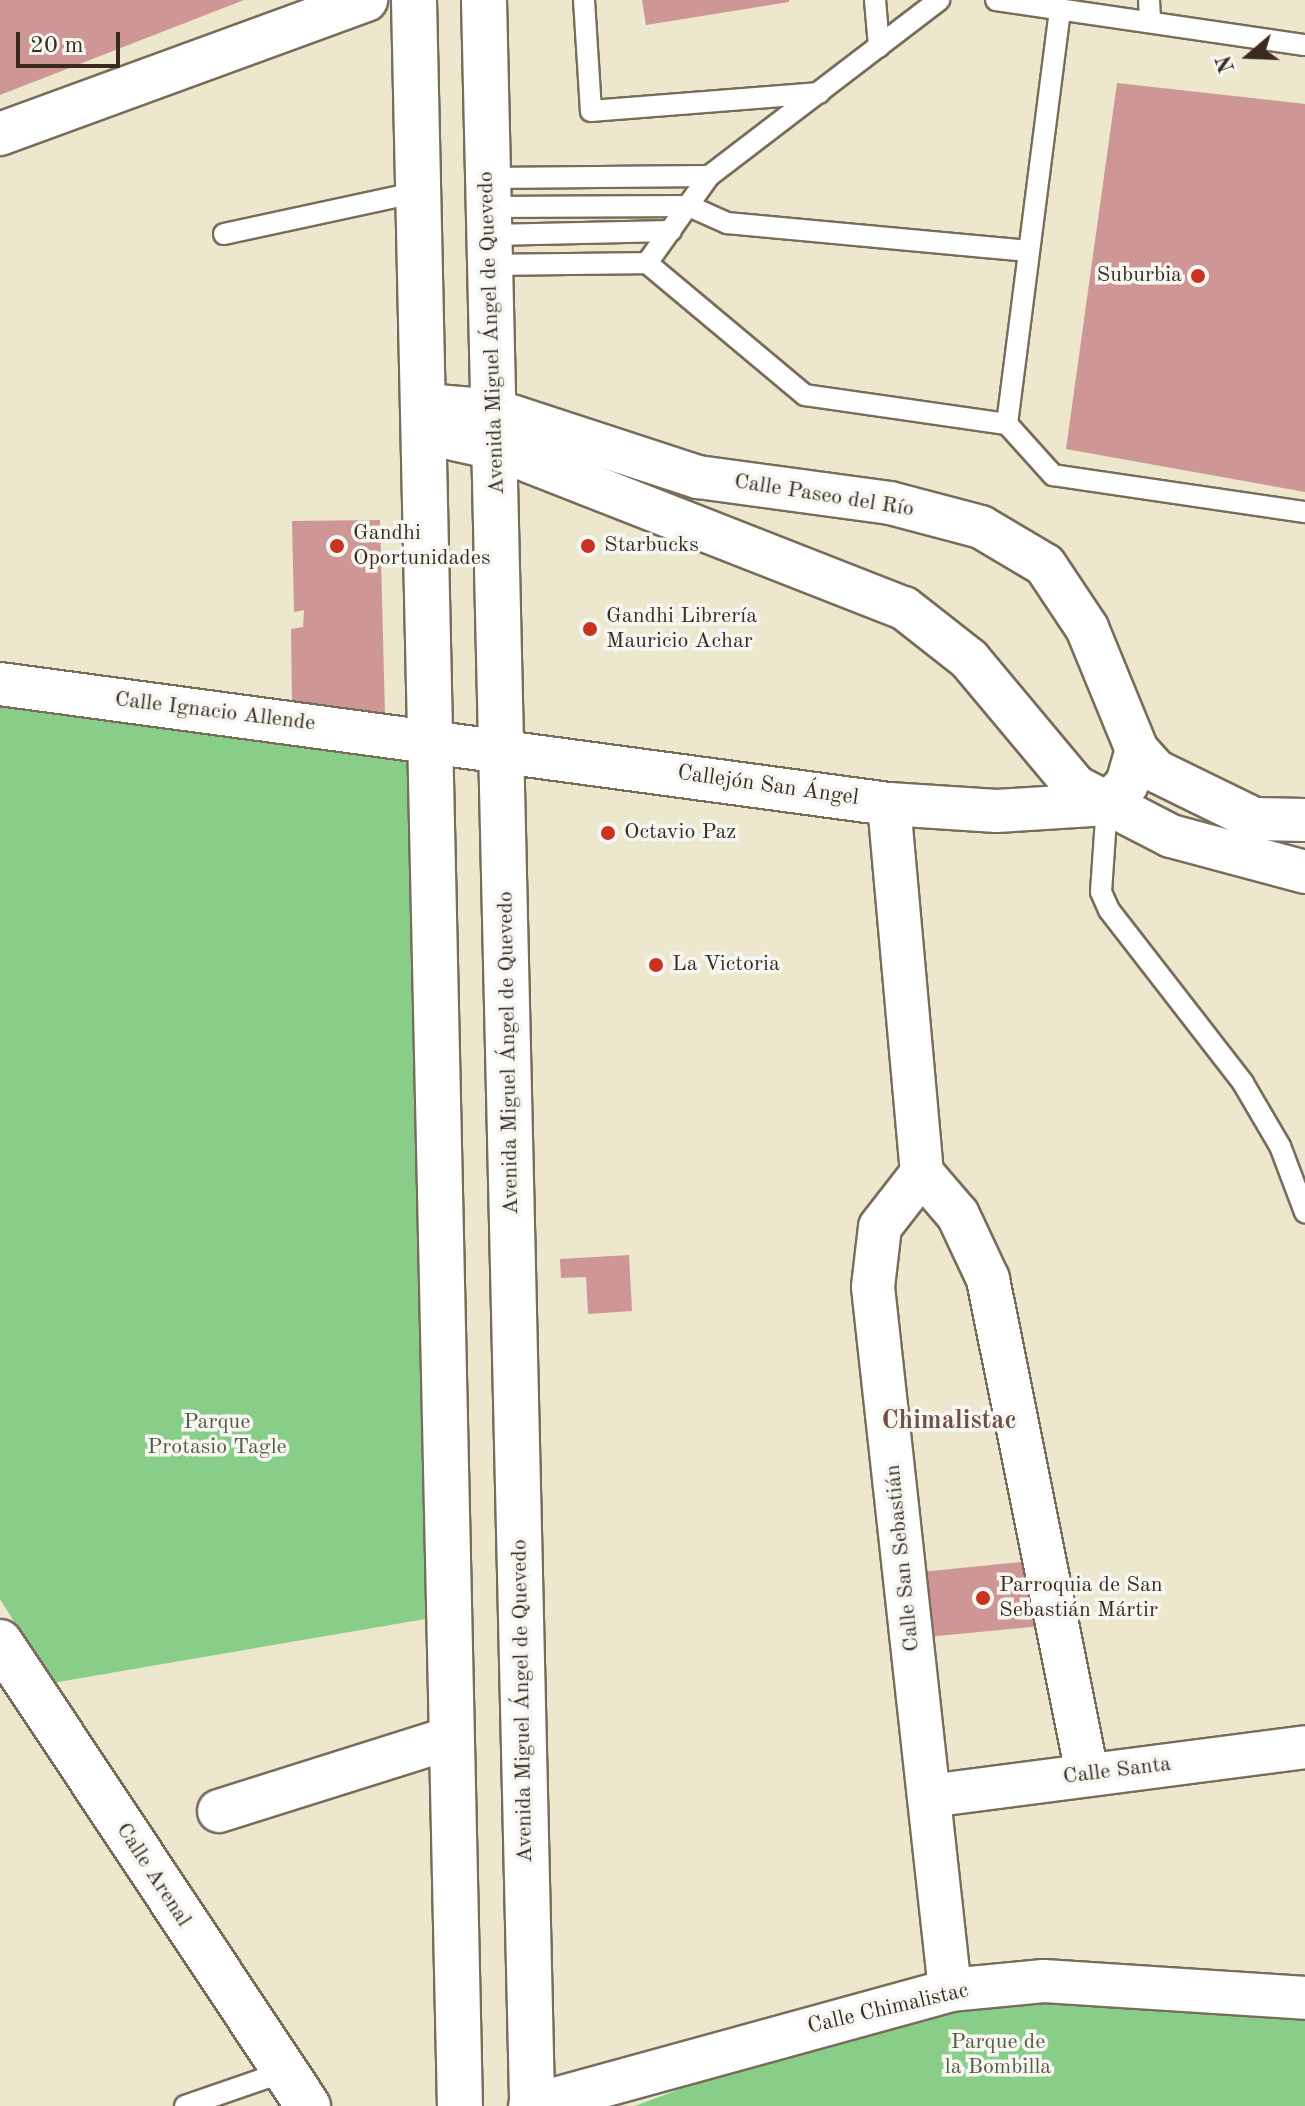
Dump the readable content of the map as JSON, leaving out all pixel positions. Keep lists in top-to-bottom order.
{
  "streets": {
    "main road": ["Avenida Miguel Ángel de Quevedo", "Calle Arenal"],
    "street": [
      "Calle Paseo del Río",
      "Calle Ignacio Allende",
      "Callejón San Ángel",
      "Calle San Sebastián",
      "Calle Santa",
      "Calle Chimalistac"
    ]
  },
  "crossings": [
    ["Avenida Miguel Ángel de Quevedo", "Calle Paseo del Río"],
    ["Avenida Miguel Ángel de Quevedo", "Callejón San Ángel"],
    ["Avenida Miguel Ángel de Quevedo", "Calle Chimalistac"],
    ["Calle Paseo del Río", "Callejón San Ángel"],
    ["Calle Ignacio Allende", "Callejón San Ángel"],
    ["Calle San Sebastián", "Calle Santa"],
    ["Calle San Sebastián", "Calle Chimalistac"]
  ],
  "districts": ["Chimalistac"],
  "parks": ["Parque Protasio Tagle", "Parque de la Bombilla"],
  "places": [
    "Suburbia",
    "Gandhi Oportunidades",
    "Starbucks",
    "Gandhi Librería Mauricio Achar",
    "Octavio Paz",
    "La Victoria",
    "Parroquia de San Sebastián Mártir"
  ],
  "scale_bar": "20 m",
  "north": "left"
}
